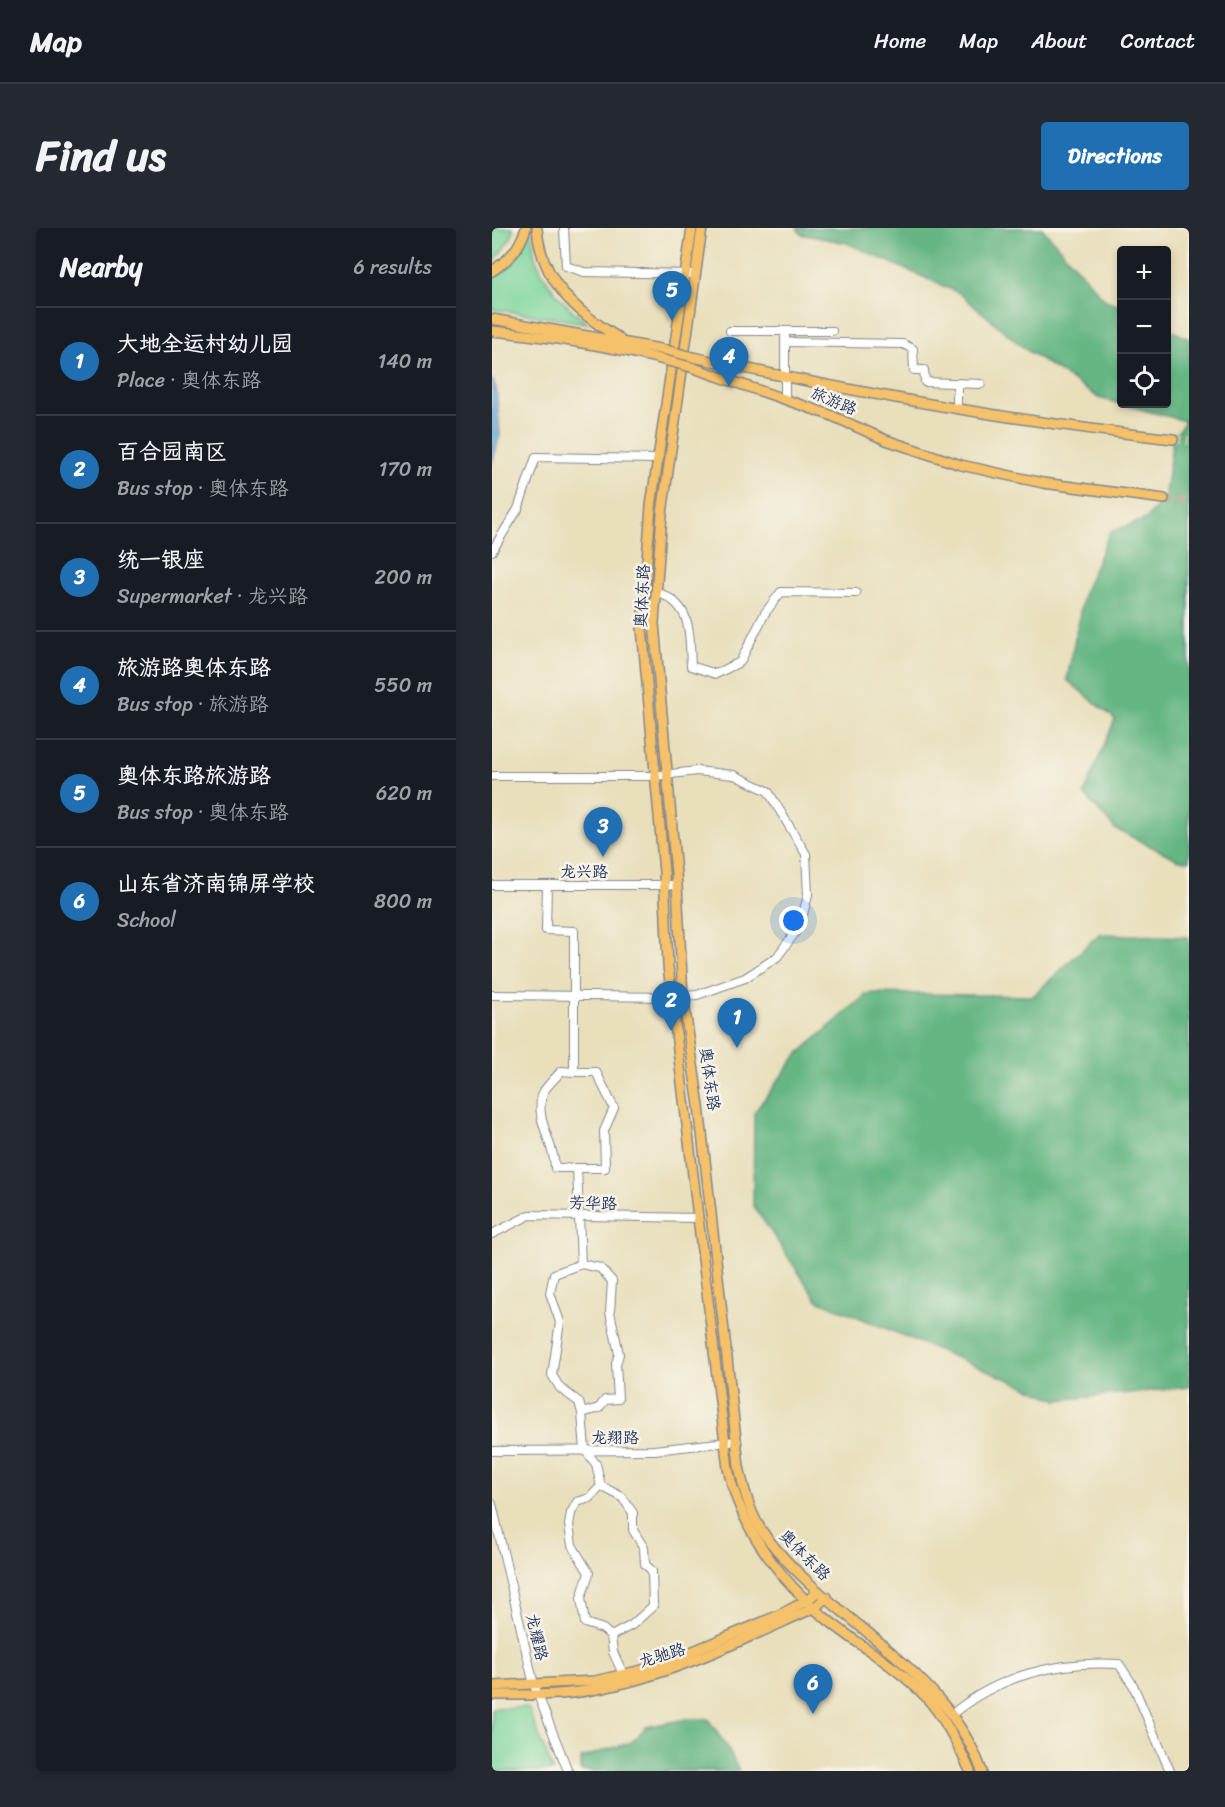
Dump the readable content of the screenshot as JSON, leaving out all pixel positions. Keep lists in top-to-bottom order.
{
  "streets": {
    "main road": ["旅游路", "奥体东路", "龙驰路"],
    "street": [
      "龙兴路",
      "芳华路",
      "龙翔路",
      "龙耀路"
    ]
  },
  "crossings": [
    ["奥体东路", "龙兴路"],
    ["奥体东路", "龙翔路"],
    ["奥体东路", "龙驰路"],
    ["龙耀路", "龙驰路"]
  ],
  "page": {
    "header": "Map",
    "nav": [
      "Home",
      "Map",
      "About",
      "Contact"
    ],
    "title": "Find us",
    "buttons": "Directions",
    "heading": ["Nearby", "6 results"],
    "map_buttons": ["+", "−"],
    "pins": [
      "5",
      "4",
      "3",
      "2",
      "1",
      "6"
    ],
    "list": [
      {
        "mark": "1",
        "name": "大地全运村幼儿园",
        "note": "Place · 奥体东路",
        "value": "140 m"
      },
      {
        "mark": "2",
        "name": "百合园南区",
        "note": "Bus stop · 奥体东路",
        "value": "170 m"
      },
      {
        "mark": "3",
        "name": "统一银座",
        "note": "Supermarket · 龙兴路",
        "value": "200 m"
      },
      {
        "mark": "4",
        "name": "旅游路奥体东路",
        "note": "Bus stop · 旅游路",
        "value": "550 m"
      },
      {
        "mark": "5",
        "name": "奥体东路旅游路",
        "note": "Bus stop · 奥体东路",
        "value": "620 m"
      },
      {
        "mark": "6",
        "name": "山东省济南锦屏学校",
        "note": "School",
        "value": "800 m"
      }
    ]
  }
}
